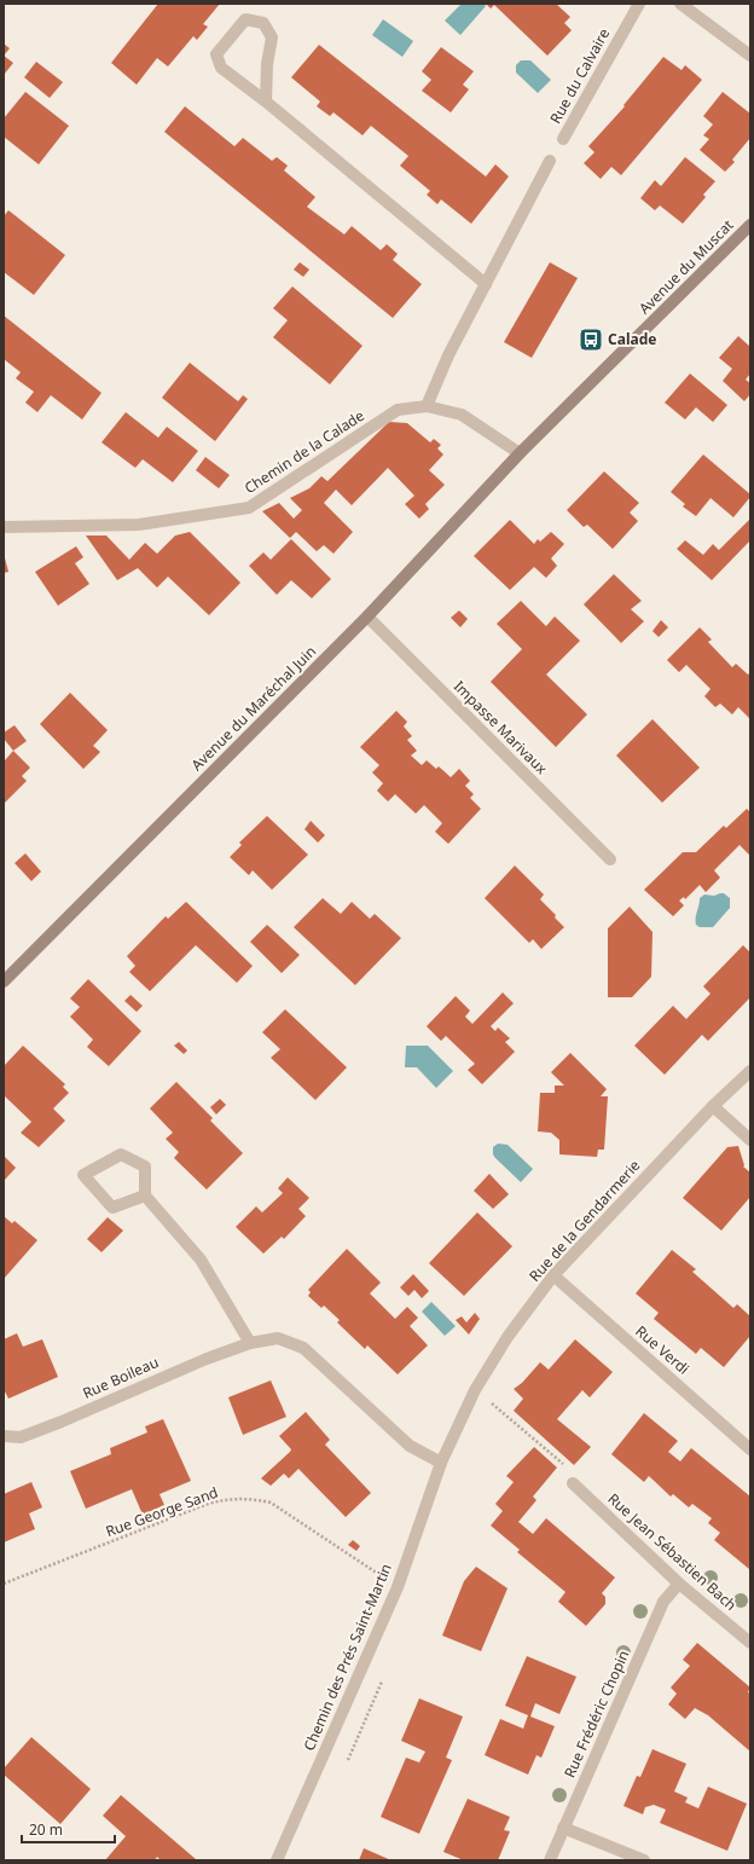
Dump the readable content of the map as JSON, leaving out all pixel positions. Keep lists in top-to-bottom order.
{
  "streets": {
    "main road": ["Avenue du Muscat", "Avenue du Maréchal Juin"],
    "street": [
      "Rue du Calvaire",
      "Chemin de la Calade",
      "Impasse Marivaux",
      "Rue de la Gendarmerie",
      "Rue Verdi",
      "Rue Boileau",
      "Rue Jean Sébastien Bach",
      "Chemin des Prés Saint-Martin",
      "Rue Frédéric Chopin"
    ],
    "path": ["Rue George Sand"]
  },
  "crossings": [
    ["Avenue du Muscat", "Chemin de la Calade"],
    ["Avenue du Muscat", "Avenue du Maréchal Juin"],
    ["Chemin de la Calade", "Avenue du Maréchal Juin"],
    ["Avenue du Maréchal Juin", "Impasse Marivaux"],
    ["Rue de la Gendarmerie", "Rue Verdi"],
    ["Rue de la Gendarmerie", "Rue Boileau"],
    ["Rue de la Gendarmerie", "Chemin des Prés Saint-Martin"],
    ["Rue Boileau", "Chemin des Prés Saint-Martin"],
    ["Rue George Sand", "Chemin des Prés Saint-Martin"],
    ["Rue Jean Sébastien Bach", "Rue Frédéric Chopin"]
  ],
  "places": {
    "bus stop": ["Calade"]
  },
  "scale_bar": "20 m"
}
